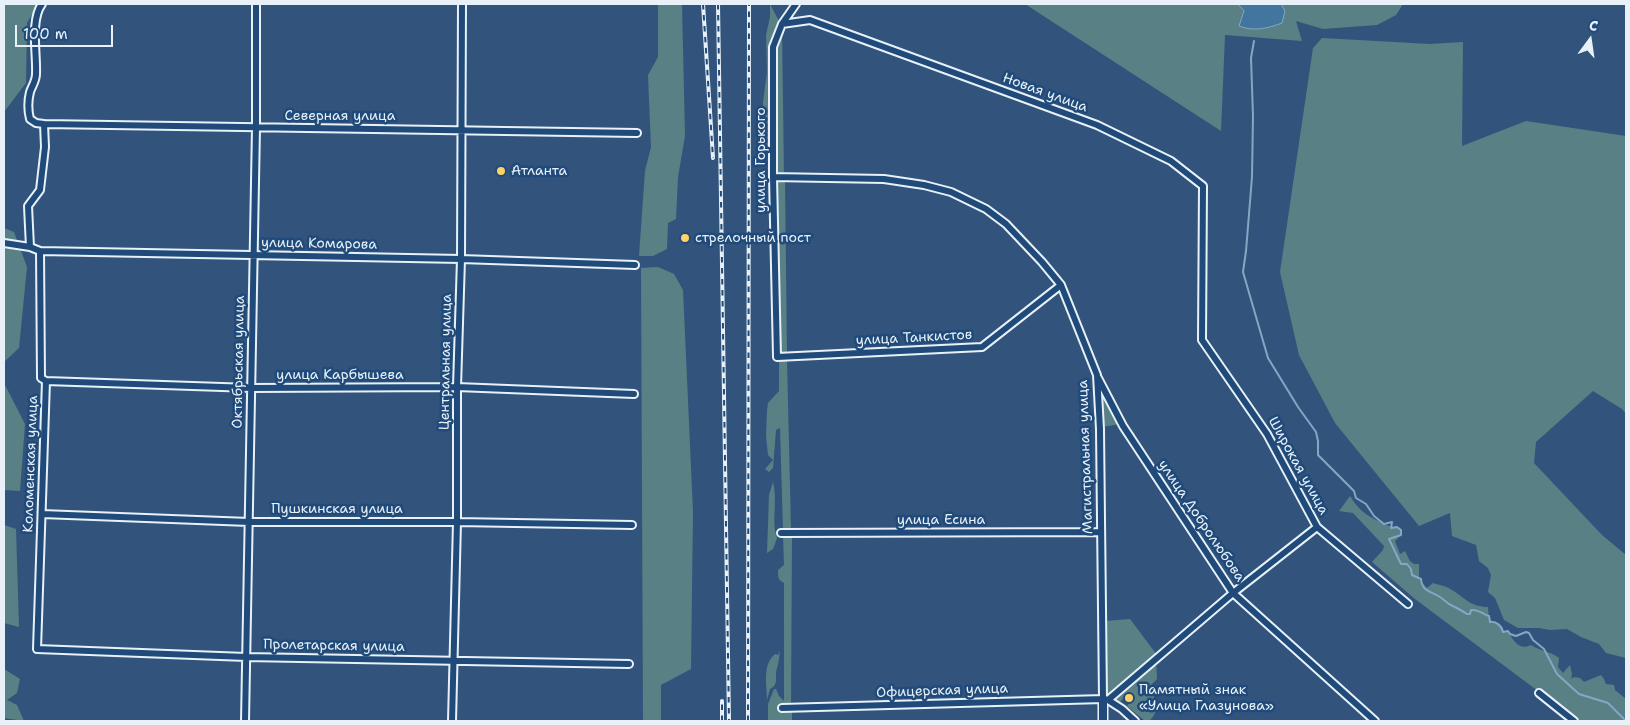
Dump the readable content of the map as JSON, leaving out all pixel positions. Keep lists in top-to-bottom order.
{
  "streets": {
    "street": [
      "Новая улица",
      "Северная улица",
      "улица Горького",
      "улица Комарова",
      "улица Танкистов",
      "Октябрьская улица",
      "Центральная улица",
      "улица Карбышева",
      "Магистральная улица",
      "Коломенская улица",
      "Широкая улица",
      "Пушкинская улица",
      "улица Есина",
      "улица Добролюбова",
      "Пролетарская улица",
      "Офицерская улица"
    ]
  },
  "crossings": [
    ["Новая улица", "улица Горького"],
    ["Новая улица", "Широкая улица"],
    ["Северная улица", "Октябрьская улица"],
    ["Северная улица", "Центральная улица"],
    ["улица Горького", "улица Танкистов"],
    ["улица Горького", "Магистральная улица"],
    ["улица Комарова", "Октябрьская улица"],
    ["улица Комарова", "Центральная улица"],
    ["улица Комарова", "Коломенская улица"],
    ["улица Танкистов", "Магистральная улица"],
    ["Октябрьская улица", "улица Карбышева"],
    ["Октябрьская улица", "Пушкинская улица"],
    ["Октябрьская улица", "Пролетарская улица"],
    ["Центральная улица", "улица Карбышева"],
    ["Центральная улица", "Пушкинская улица"],
    ["Центральная улица", "Пролетарская улица"],
    ["улица Карбышева", "Коломенская улица"],
    ["Магистральная улица", "Широкая улица"],
    ["Магистральная улица", "улица Есина"],
    ["Магистральная улица", "улица Добролюбова"],
    ["Магистральная улица", "Офицерская улица"],
    ["Коломенская улица", "Пушкинская улица"],
    ["Коломенская улица", "Пролетарская улица"],
    ["Широкая улица", "улица Добролюбова"],
    ["Широкая улица", "Офицерская улица"]
  ],
  "places": ["Атланта", "стрелочный пост", "Памятный знак «Улица Глазунова»"],
  "scale_bar": "100 m",
  "north": "top"
}
